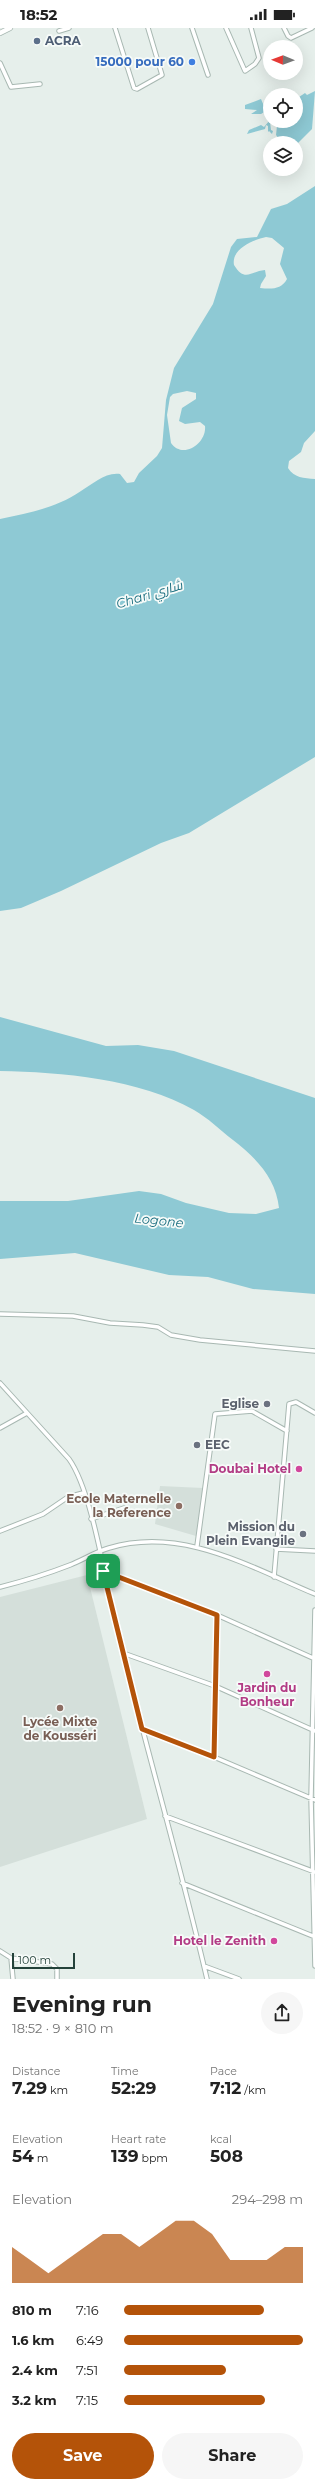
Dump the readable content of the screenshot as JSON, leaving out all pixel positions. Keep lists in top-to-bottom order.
{
  "water": ["Chari شاري", "Logone"],
  "places": [
    "ACRA",
    "15000 pour 60",
    "Eglise",
    "EEC",
    "Doubai Hotel",
    "Ecole Maternelle la Reference",
    "Mission du Plein Evangile",
    "Jardin du Bonheur",
    "Lycée Mixte de Kousséri",
    "Hotel le Zenith"
  ],
  "scale_bar": "100 m",
  "north": "left",
  "page": {
    "status": "18:52",
    "scale": "100 m",
    "heading": ["Evening run", "18:52 · 9 × 810 m"],
    "stats": [
      ["Distance", "7.29 km"],
      ["Time", "52:29"],
      ["Pace", "7:12 /km"],
      ["Elevation", "54 m"],
      ["Heart rate", "139 bpm"],
      ["kcal", "508"]
    ],
    "chart": ["Elevation", "294–298 m"],
    "list": [
      {
        "name": "810 m",
        "note": "7:16"
      },
      {
        "name": "1.6 km",
        "note": "6:49"
      },
      {
        "name": "2.4 km",
        "note": "7:51"
      },
      {
        "name": "3.2 km",
        "note": "7:15"
      }
    ],
    "buttons": ["Save", "Share"]
  }
}
